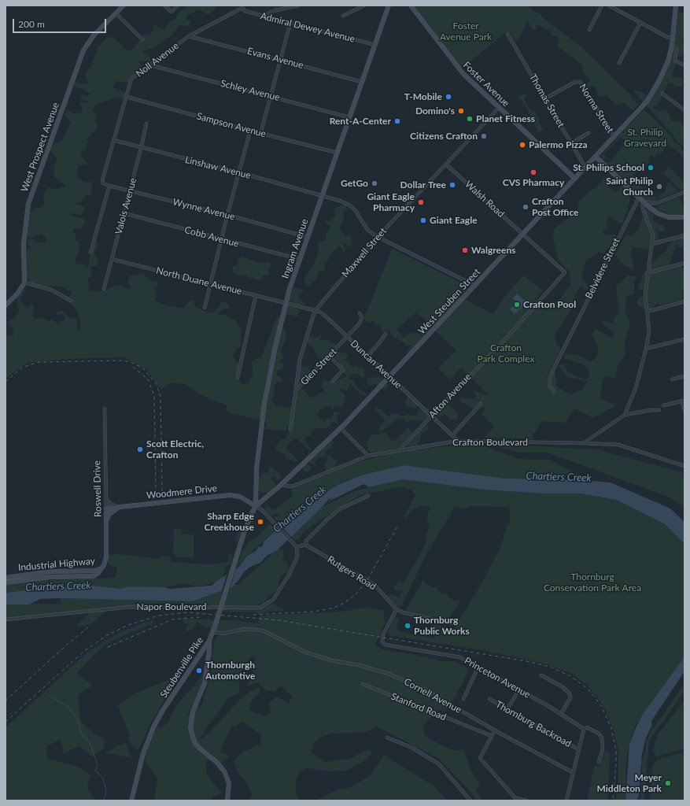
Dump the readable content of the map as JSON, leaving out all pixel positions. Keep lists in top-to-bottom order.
{
  "streets": {
    "street": [
      "Admiral Dewey Avenue",
      "Evans Avenue",
      "Noll Avenue",
      "Foster Avenue",
      "Schley Avenue",
      "Thomas Street",
      "Norma Street",
      "Sampson Avenue",
      "West Prospect Avenue",
      "Linshaw Avenue",
      "Walsh Road",
      "Valois Avenue",
      "Wynne Avenue",
      "Cobb Avenue",
      "Ingram Avenue",
      "Maxwell Street",
      "Belvidere Street",
      "North Duane Avenue",
      "West Steuben Street",
      "Duncan Avenue",
      "Glen Street",
      "Afton Avenue",
      "Crafton Boulevard",
      "Roswell Drive",
      "Woodmere Drive",
      "Industrial Highway",
      "Rutgers Road",
      "Napor Boulevard",
      "Steubenville Pike",
      "Princeton Avenue",
      "Cornell Avenue",
      "Stanford Road",
      "Thornburg Backroad"
    ]
  },
  "crossings": [
    ["Admiral Dewey Avenue", "Noll Avenue"],
    ["Admiral Dewey Avenue", "Ingram Avenue"],
    ["Evans Avenue", "Noll Avenue"],
    ["Evans Avenue", "Ingram Avenue"],
    ["Noll Avenue", "Schley Avenue"],
    ["Noll Avenue", "Sampson Avenue"],
    ["Noll Avenue", "Linshaw Avenue"],
    ["Noll Avenue", "Wynne Avenue"],
    ["Foster Avenue", "Maxwell Street"],
    ["Foster Avenue", "West Steuben Street"],
    ["Schley Avenue", "Ingram Avenue"],
    ["Thomas Street", "Norma Street"],
    ["Thomas Street", "West Steuben Street"],
    ["Norma Street", "West Steuben Street"],
    ["Sampson Avenue", "Ingram Avenue"],
    ["Linshaw Avenue", "Valois Avenue"],
    ["Linshaw Avenue", "Ingram Avenue"],
    ["Linshaw Avenue", "Maxwell Street"],
    ["Linshaw Avenue", "West Steuben Street"],
    ["Walsh Road", "Maxwell Street"],
    ["Walsh Road", "West Steuben Street"],
    ["Walsh Road", "Afton Avenue"],
    ["Valois Avenue", "Wynne Avenue"],
    ["Valois Avenue", "Cobb Avenue"],
    ["Valois Avenue", "North Duane Avenue"],
    ["Wynne Avenue", "Ingram Avenue"],
    ["Cobb Avenue", "Ingram Avenue"],
    ["Ingram Avenue", "North Duane Avenue"],
    ["Ingram Avenue", "West Steuben Street"],
    ["Ingram Avenue", "Duncan Avenue"],
    ["Ingram Avenue", "Woodmere Drive"],
    ["Ingram Avenue", "Steubenville Pike"],
    ["Maxwell Street", "Duncan Avenue"],
    ["Maxwell Street", "Glen Street"],
    ["North Duane Avenue", "Duncan Avenue"],
    ["West Steuben Street", "Duncan Avenue"],
    ["West Steuben Street", "Crafton Boulevard"],
    ["West Steuben Street", "Woodmere Drive"],
    ["West Steuben Street", "Steubenville Pike"],
    ["Duncan Avenue", "Glen Street"],
    ["Duncan Avenue", "Afton Avenue"],
    ["Duncan Avenue", "Crafton Boulevard"],
    ["Afton Avenue", "Crafton Boulevard"],
    ["Roswell Drive", "Woodmere Drive"],
    ["Roswell Drive", "Industrial Highway"],
    ["Woodmere Drive", "Steubenville Pike"],
    ["Rutgers Road", "Princeton Avenue"],
    ["Steubenville Pike", "Cornell Avenue"]
  ],
  "water": ["Chartiers Creek"],
  "parks": [
    "Foster Avenue Park",
    "St. Philip Graveyard",
    "Crafton Park Complex",
    "Thornburg Conservation Park Area"
  ],
  "places": [
    "T-Mobile",
    "Domino's",
    "Planet Fitness",
    "Rent-A-Center",
    "Citizens Crafton",
    "Palermo Pizza",
    "St. Philips School",
    "CVS Pharmacy",
    "GetGo",
    "Dollar Tree",
    "Saint Philip Church",
    "Giant Eagle Pharmacy",
    "Crafton Post Office",
    "Giant Eagle",
    "Walgreens",
    "Crafton Pool",
    "Scott Electric, Crafton",
    "Sharp Edge Creekhouse",
    "Thornburg Public Works",
    "Thornburgh Automotive",
    "Meyer Middleton Park"
  ],
  "scale_bar": "200 m"
}
